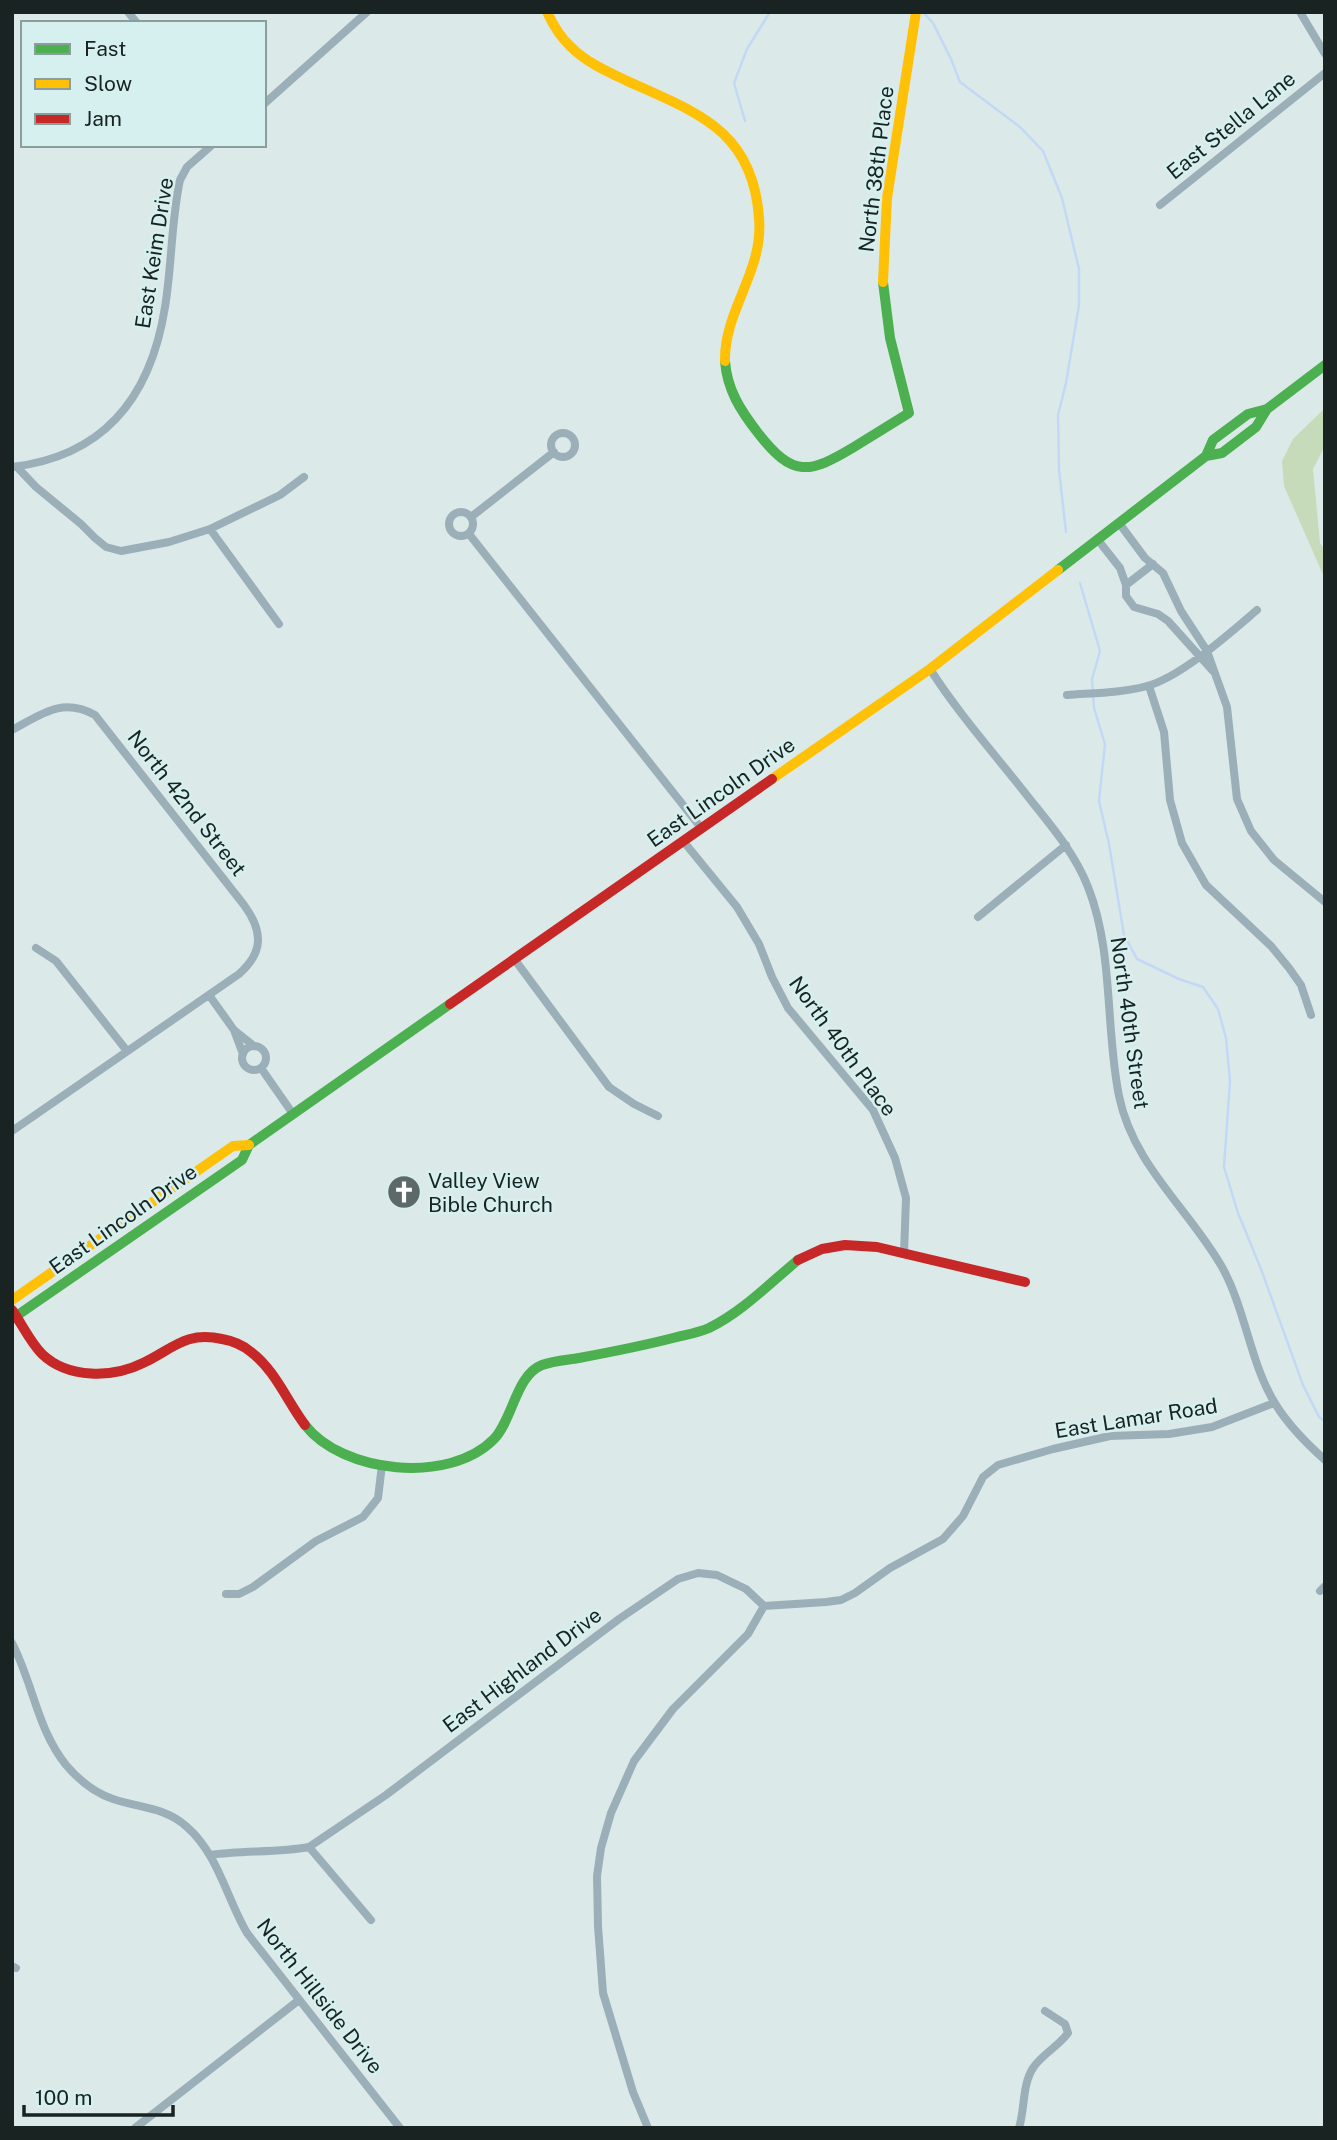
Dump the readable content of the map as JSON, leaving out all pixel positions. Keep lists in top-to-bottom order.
{
  "streets": {
    "street": [
      "East Stella Lane",
      "North 38th Place",
      "East Keim Drive",
      "East Lincoln Drive",
      "North 42nd Street",
      "North 40th Street",
      "North 40th Place",
      "East Lamar Road",
      "East Highland Drive",
      "North Hillside Drive"
    ]
  },
  "crossings": [
    ["East Lincoln Drive", "North 40th Street"],
    ["East Lincoln Drive", "North 40th Place"],
    ["North 40th Street", "East Lamar Road"],
    ["East Lamar Road", "East Highland Drive"]
  ],
  "places": {
    "church": ["Valley View Bible Church"]
  },
  "legend": ["Fast", "Slow", "Jam"],
  "scale_bar": "100 m"
}
